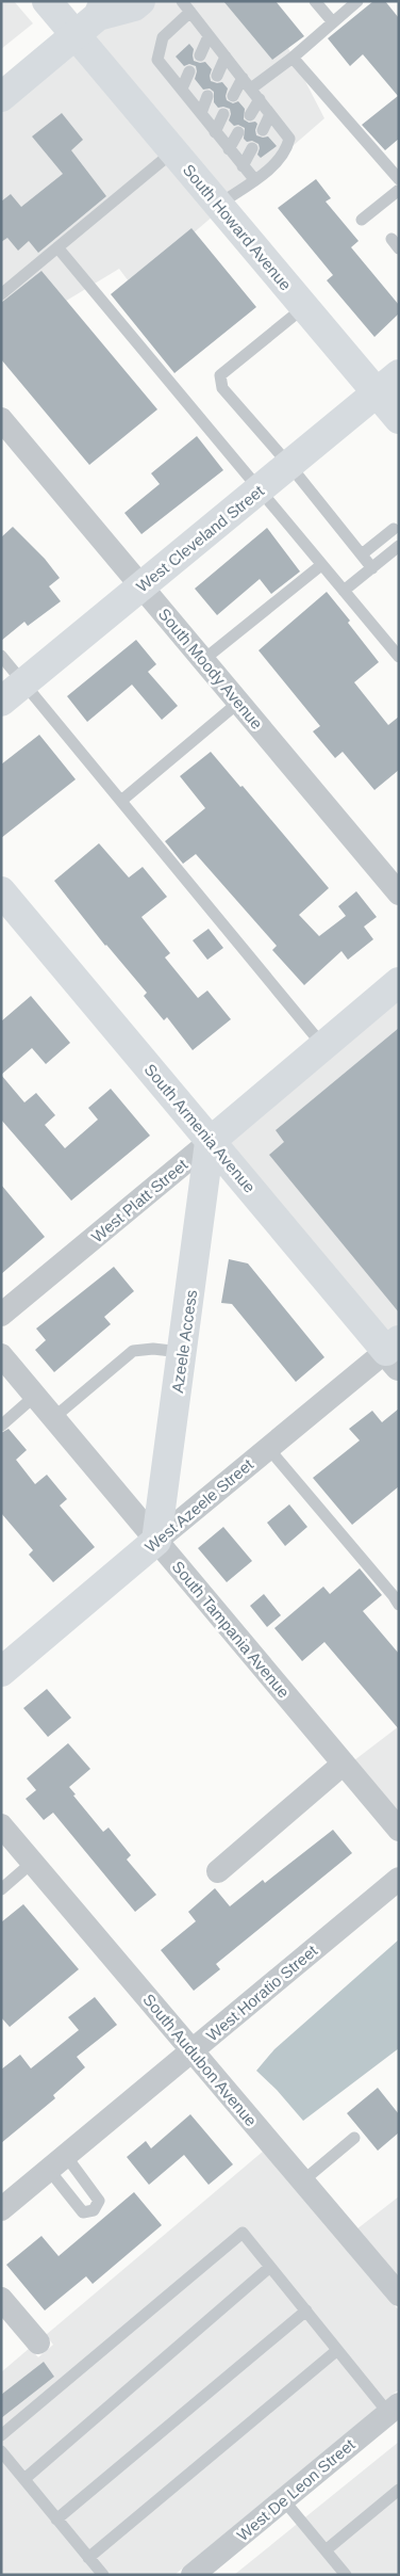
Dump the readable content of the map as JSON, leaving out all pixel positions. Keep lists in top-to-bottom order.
{
  "streets": {
    "main road": [
      "South Howard Avenue",
      "West Cleveland Street",
      "South Armenia Avenue",
      "West Platt Street",
      "Azeele Access",
      "West Azeele Street"
    ],
    "street": [
      "South Moody Avenue",
      "South Tampania Avenue",
      "West Horatio Street",
      "South Audubon Avenue",
      "West De Leon Street"
    ]
  },
  "crossings": [
    ["South Howard Avenue", "West Cleveland Street"],
    ["West Cleveland Street", "South Moody Avenue"],
    ["South Armenia Avenue", "West Platt Street"],
    ["South Armenia Avenue", "Azeele Access"],
    ["South Armenia Avenue", "West Azeele Street"],
    ["West Platt Street", "Azeele Access"],
    ["Azeele Access", "West Azeele Street"],
    ["Azeele Access", "South Tampania Avenue"],
    ["West Azeele Street", "South Tampania Avenue"],
    ["West Horatio Street", "South Audubon Avenue"]
  ]
}
